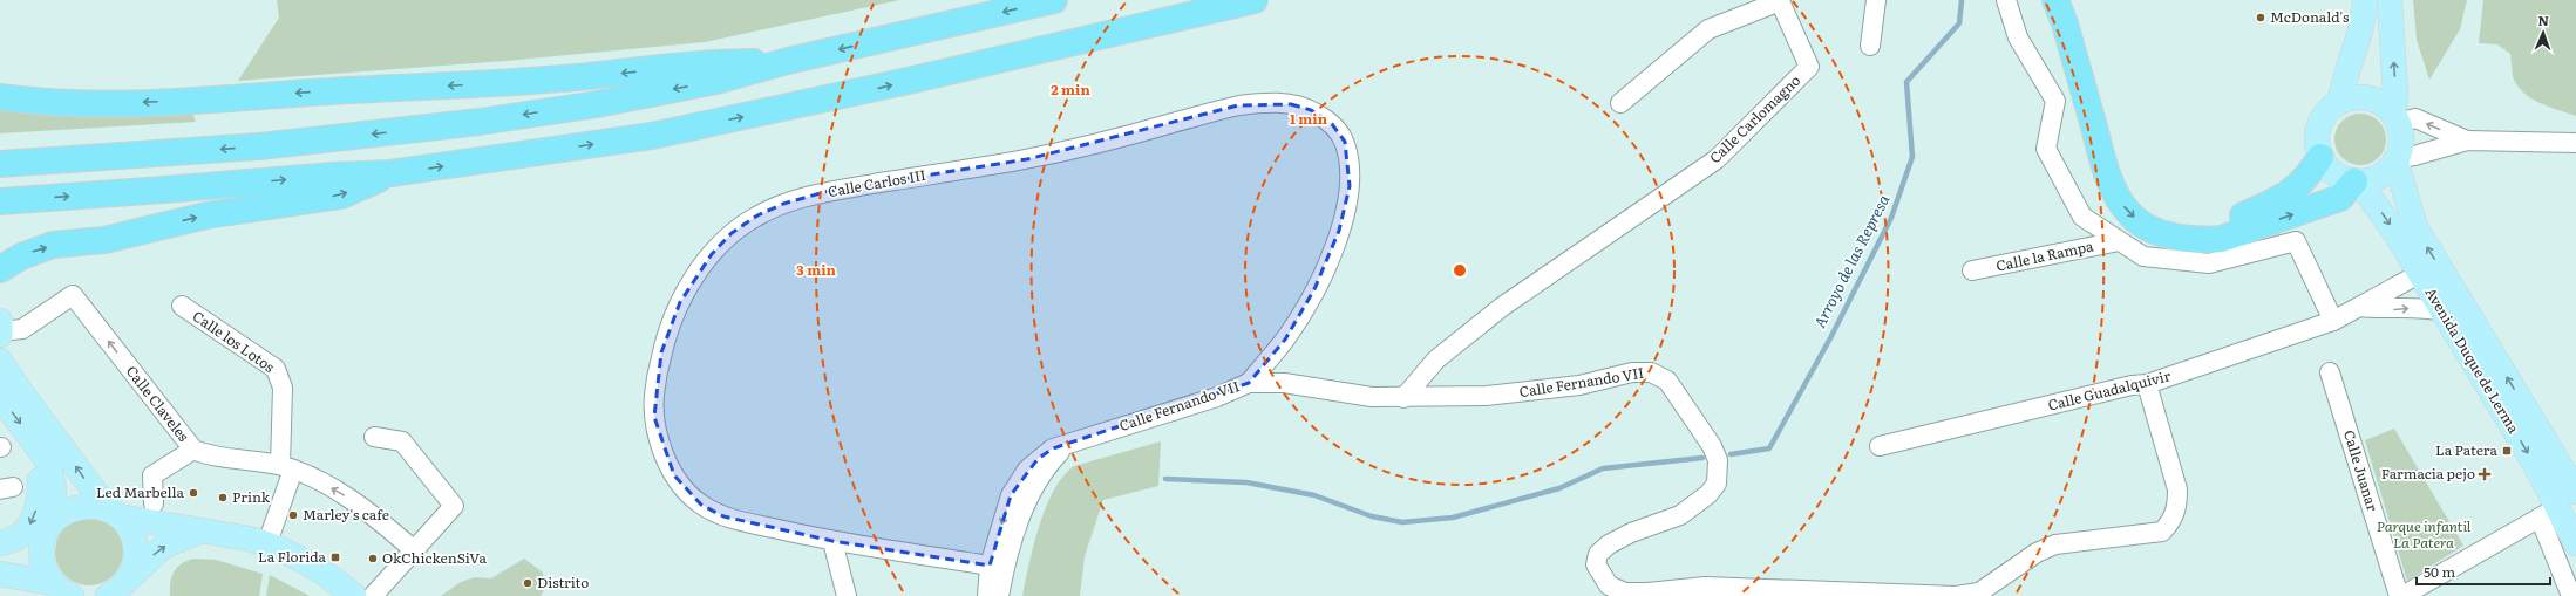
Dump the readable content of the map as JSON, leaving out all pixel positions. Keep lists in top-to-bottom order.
{
  "streets": {
    "main road": ["Avenida Duque de Lerma"],
    "street": [
      "Calle Carlomagno",
      "Calle Carlos III",
      "Calle la Rampa",
      "Calle los Lotos",
      "Calle Fernando VII",
      "Calle Guadalquivir",
      "Calle Claveles",
      "Calle Juanar"
    ]
  },
  "crossings": [
    ["Calle Carlomagno", "Calle Fernando VII"],
    ["Calle Carlos III", "Calle Fernando VII"],
    ["Calle los Lotos", "Calle Claveles"],
    ["Avenida Duque de Lerma", "Calle Guadalquivir"],
    ["Calle Fernando VII", "Calle Guadalquivir"]
  ],
  "one_way": ["Calle Claveles"],
  "water": ["Arroyo de las Represa"],
  "parks": ["Parque infantil La Patera"],
  "places": {
    "other": [
      "McDonald's",
      "Led Marbella",
      "Prink",
      "Marley's cafe",
      "OkChickenSiVa",
      "Distrito"
    ],
    "transit": ["La Patera", "La Florida"],
    "health": ["Farmacia pejo"]
  },
  "scale_bar": "50 m",
  "north": "top",
  "rings": ["2 min", "1 min", "3 min"]
}
